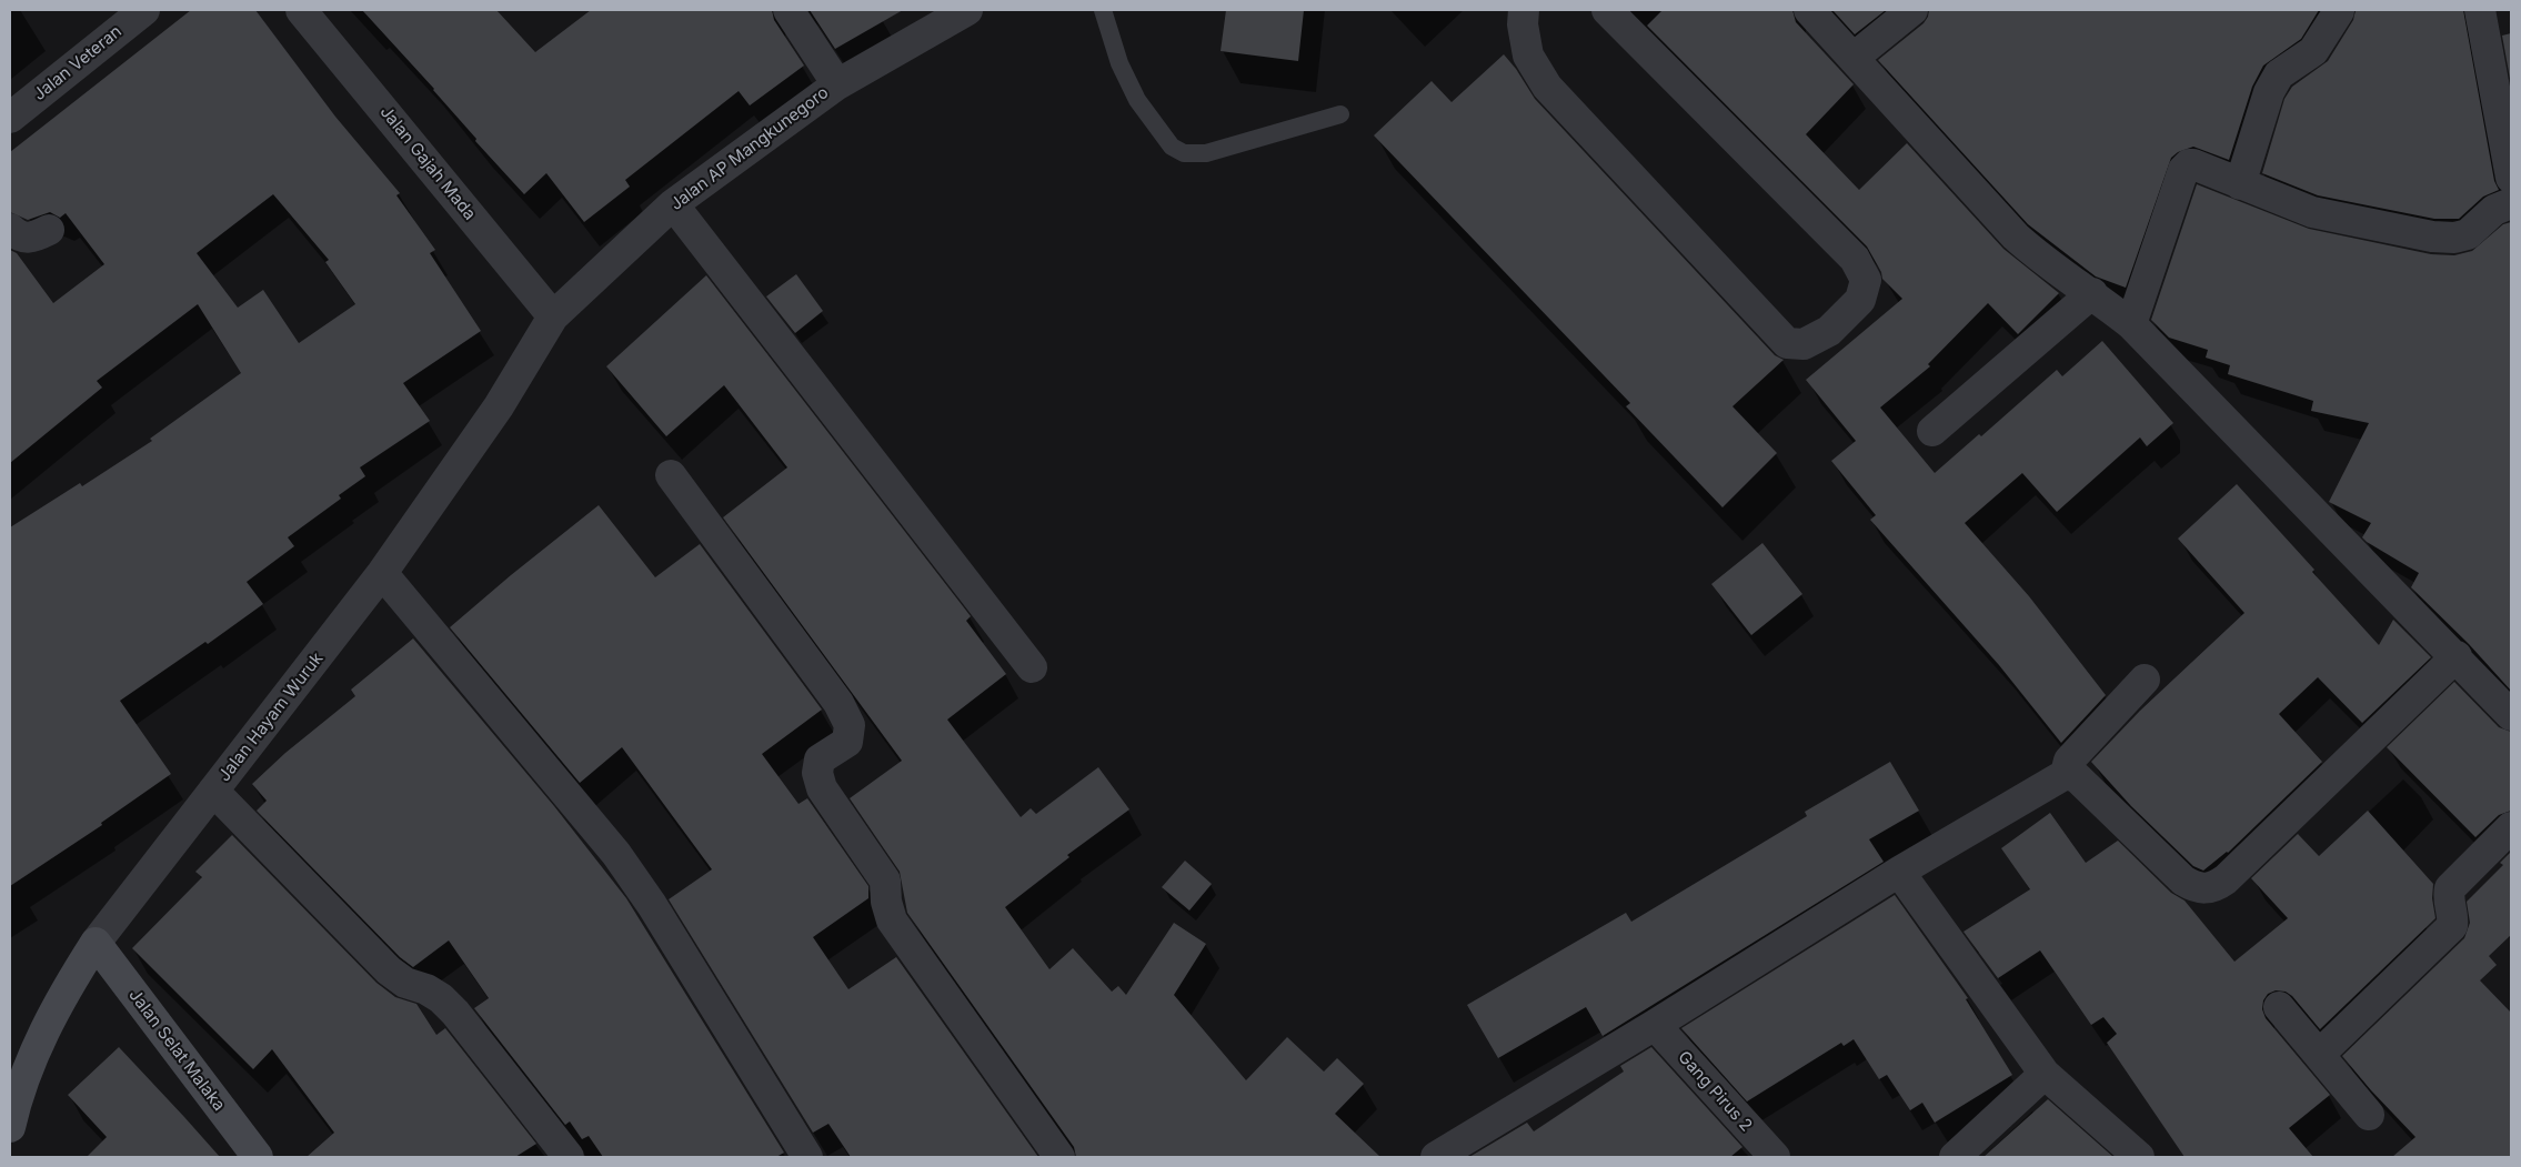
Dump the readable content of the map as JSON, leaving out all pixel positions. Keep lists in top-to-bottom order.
{
  "streets": {
    "street": [
      "Jalan Veteran",
      "Jalan AP Mangkunegoro",
      "Jalan Gajah Mada",
      "Jalan Hayam Wuruk",
      "Jalan Selat Malaka",
      "Gang Pirus 2"
    ]
  },
  "crossings": [
    ["Jalan AP Mangkunegoro", "Jalan Gajah Mada"],
    ["Jalan AP Mangkunegoro", "Jalan Hayam Wuruk"],
    ["Jalan Gajah Mada", "Jalan Hayam Wuruk"],
    ["Jalan Hayam Wuruk", "Jalan Selat Malaka"]
  ]
}
